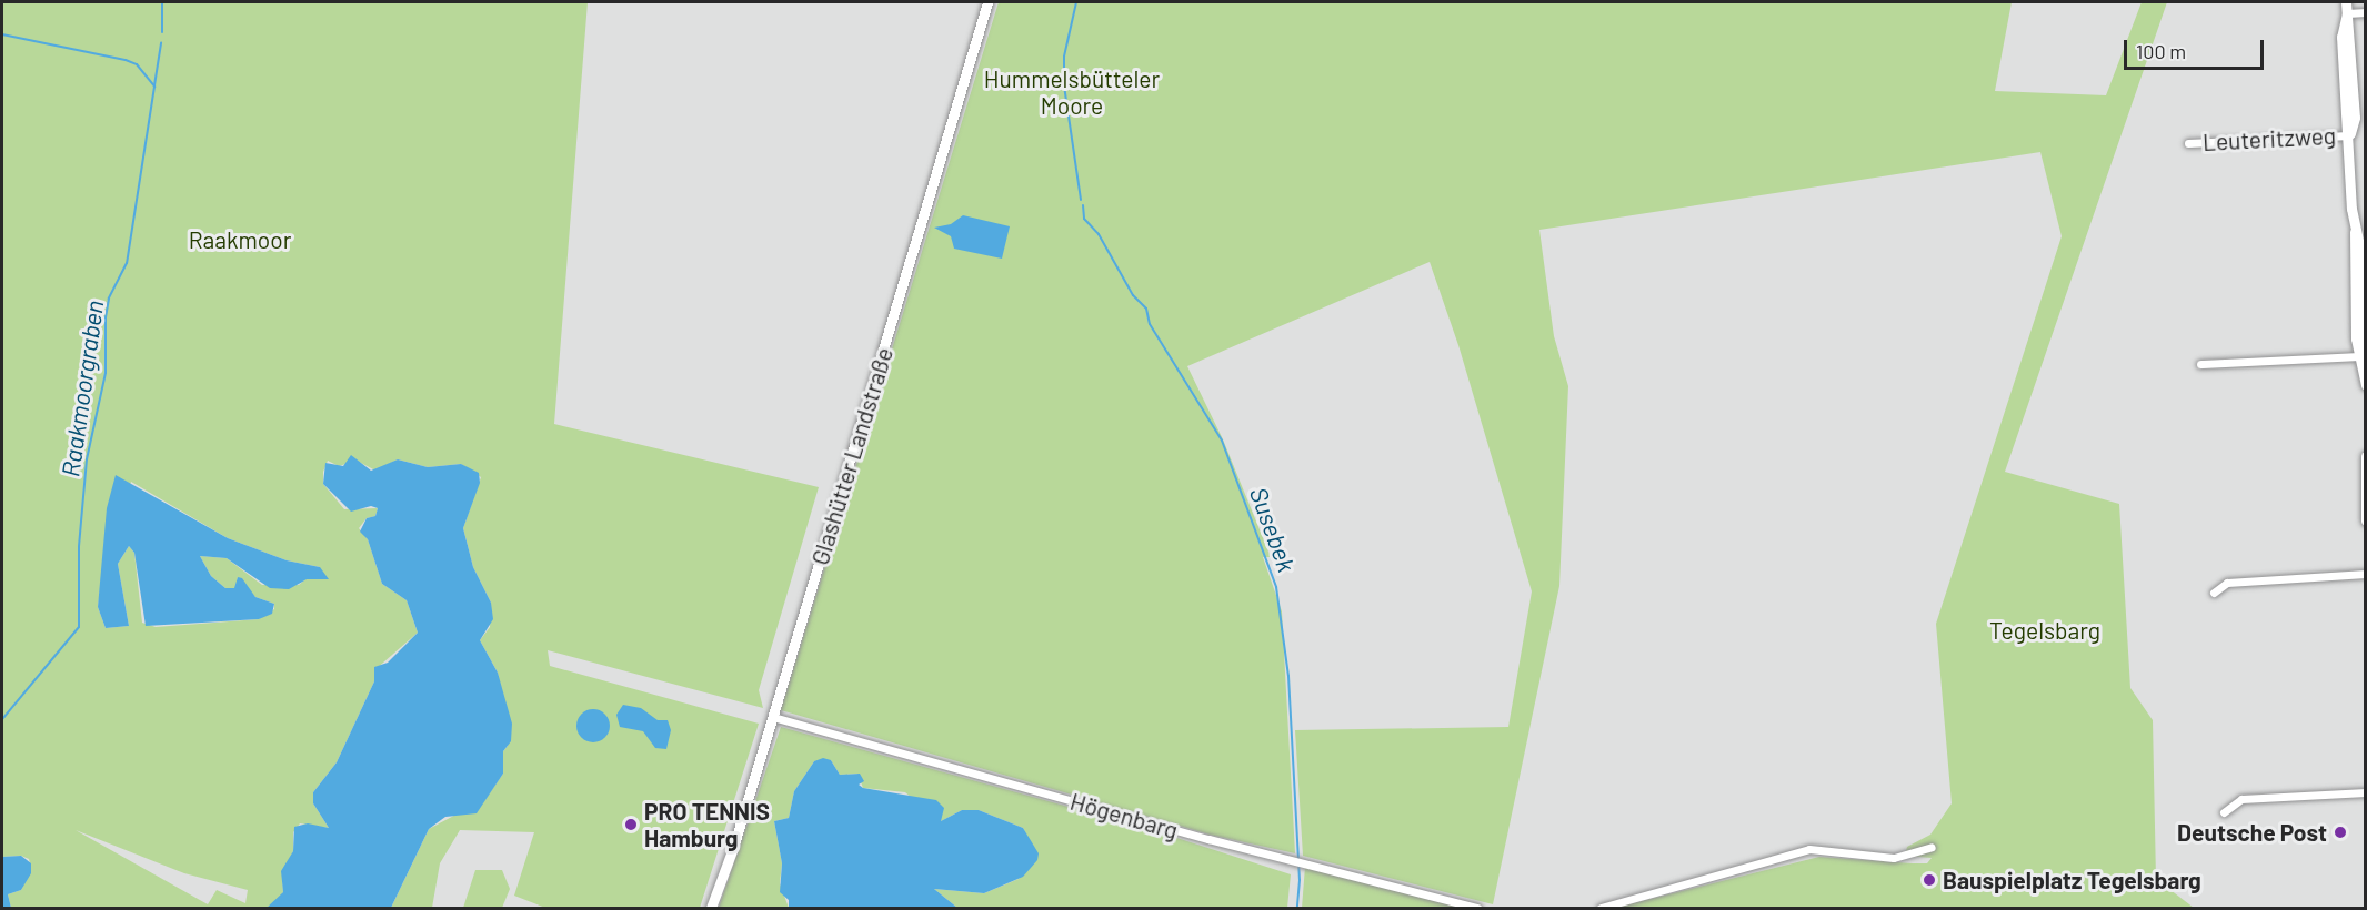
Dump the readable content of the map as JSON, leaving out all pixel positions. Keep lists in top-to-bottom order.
{
  "streets": {
    "street": ["Leuteritzweg", "Glashütter Landstraße", "Högenbarg"]
  },
  "crossings": [
    ["Glashütter Landstraße", "Högenbarg"]
  ],
  "water": ["Raakmoorgraben", "Susebek"],
  "parks": ["Hummelsbütteler Moore", "Raakmoor", "Tegelsbarg"],
  "places": ["PRO TENNIS Hamburg", "Deutsche Post", "Bauspielplatz Tegelsbarg"],
  "scale_bar": "100 m"
}
